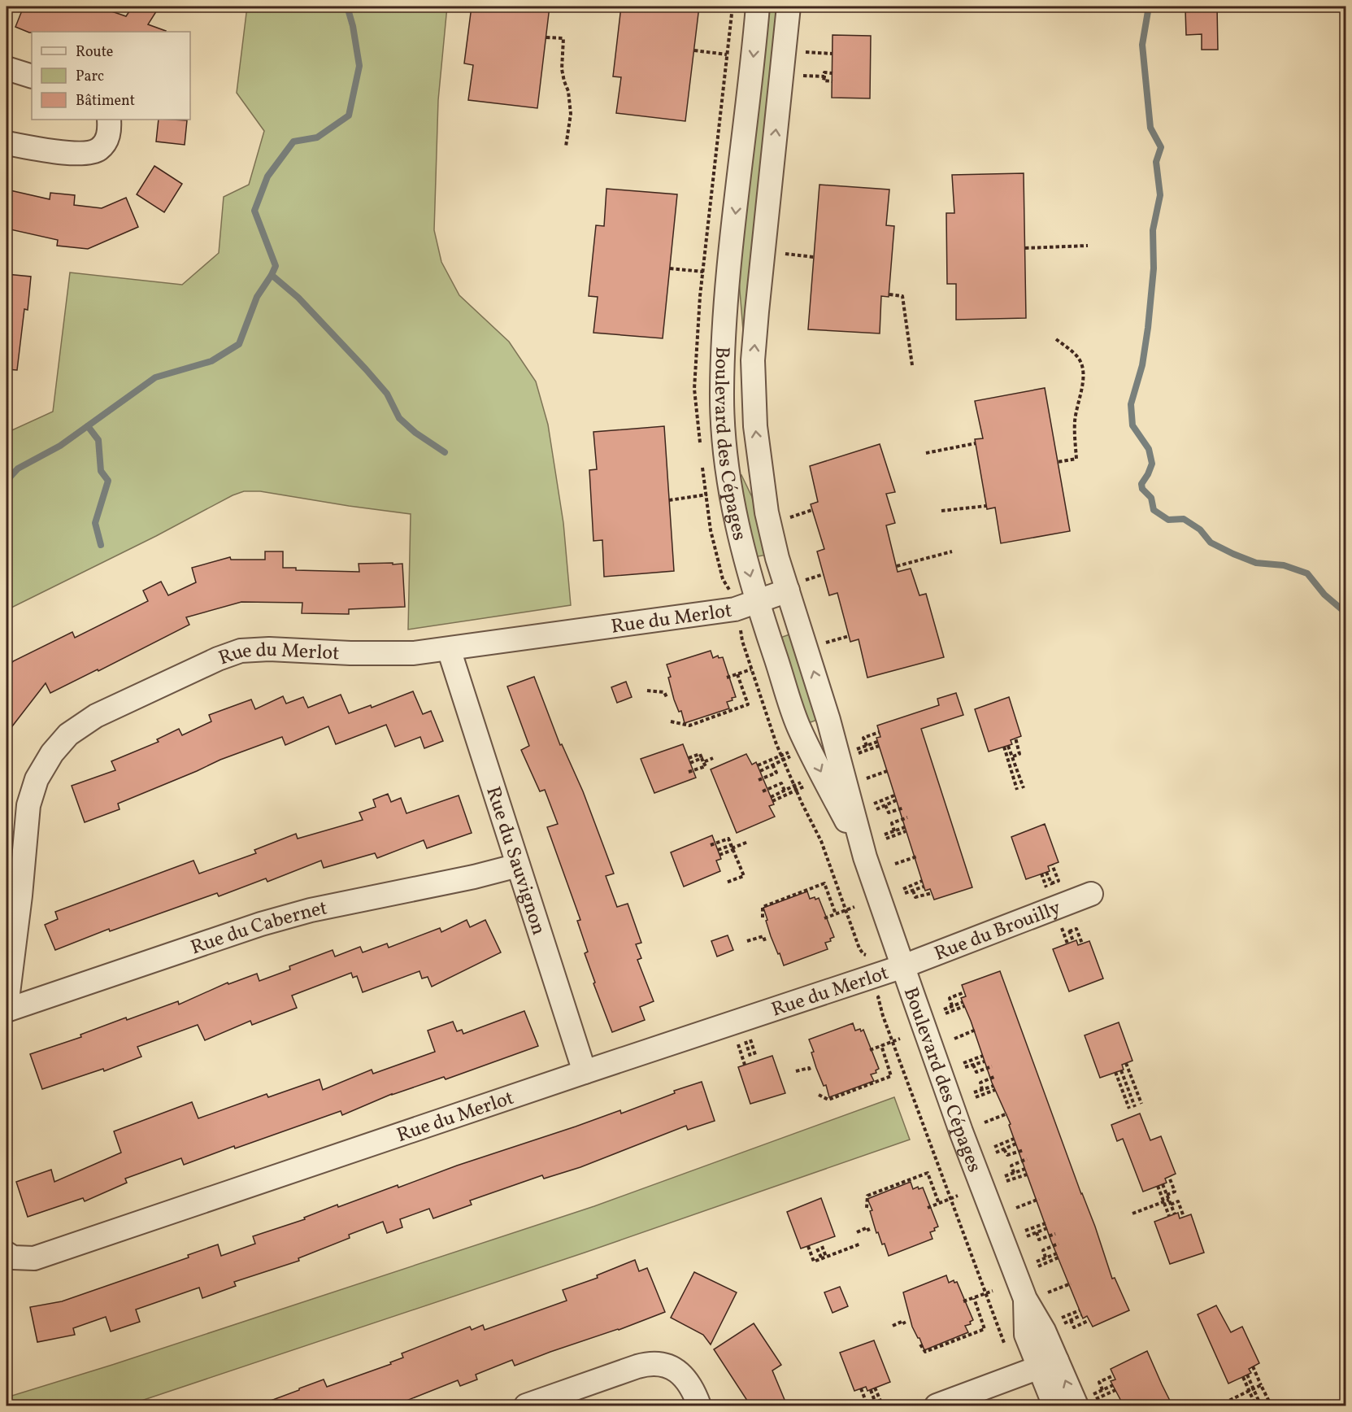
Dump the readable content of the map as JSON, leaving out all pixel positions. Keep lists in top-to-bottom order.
{
  "streets": {
    "street": [
      "Boulevard des Cépages",
      "Rue du Merlot",
      "Rue du Sauvignon",
      "Rue du Cabernet",
      "Rue du Brouilly"
    ]
  },
  "crossings": [
    ["Boulevard des Cépages", "Rue du Merlot"],
    ["Boulevard des Cépages", "Rue du Brouilly"],
    ["Rue du Merlot", "Rue du Sauvignon"],
    ["Rue du Merlot", "Rue du Cabernet"],
    ["Rue du Merlot", "Rue du Brouilly"],
    ["Rue du Sauvignon", "Rue du Cabernet"]
  ],
  "legend": ["Route", "Parc", "Bâtiment"]
}
